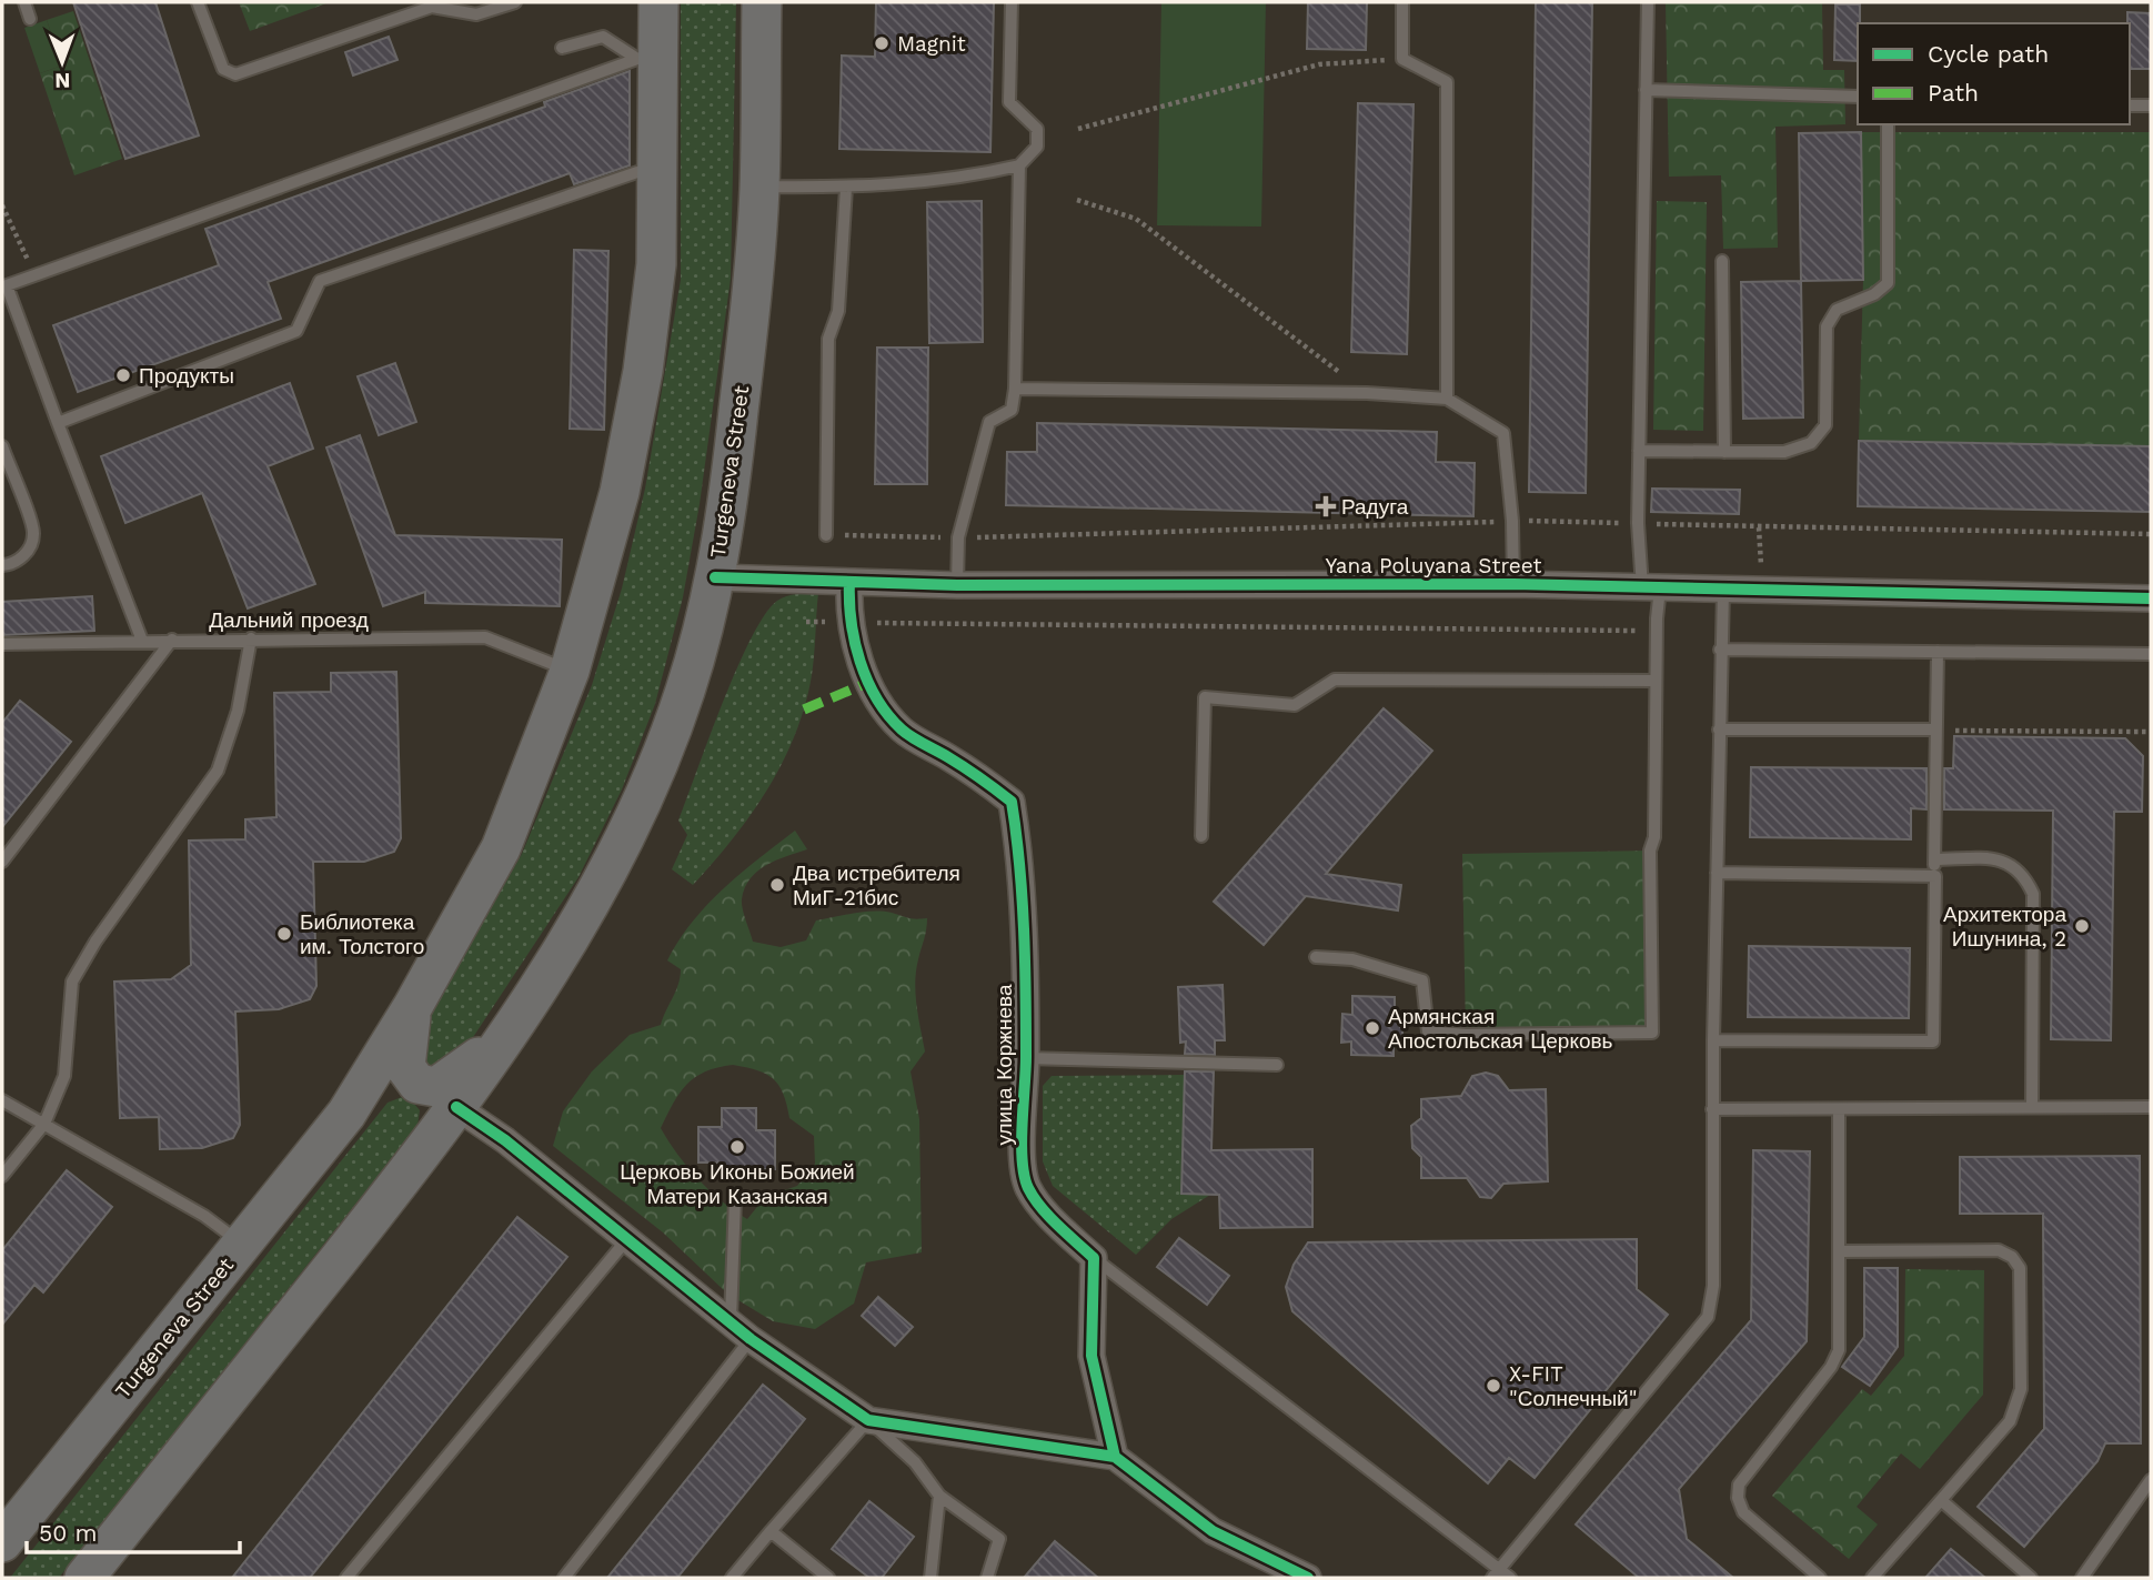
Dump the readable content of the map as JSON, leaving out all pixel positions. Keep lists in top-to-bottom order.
{
  "streets": {
    "main road": ["Turgeneva Street"],
    "street": ["Yana Poluyana Street", "улица Коржнева"],
    "lane": ["Дальний проезд"]
  },
  "crossings": [
    ["Turgeneva Street", "Yana Poluyana Street"],
    ["Turgeneva Street", "Дальний проезд"],
    ["Yana Poluyana Street", "улица Коржнева"]
  ],
  "places": {
    "other": [
      "Magnit",
      "Продукты",
      "Два истребителя МиГ-21бис",
      "Архитектора Ишунина, 2",
      "Библиотека им. Толстого",
      "Армянская Апостольская Церковь",
      "Церковь Иконы Божией Матери Казанская",
      "X-FIT \"Солнечный\""
    ],
    "health": ["Радуга"]
  },
  "legend": ["Cycle path", "Path"],
  "scale_bar": "50 m",
  "north": "bottom"
}
